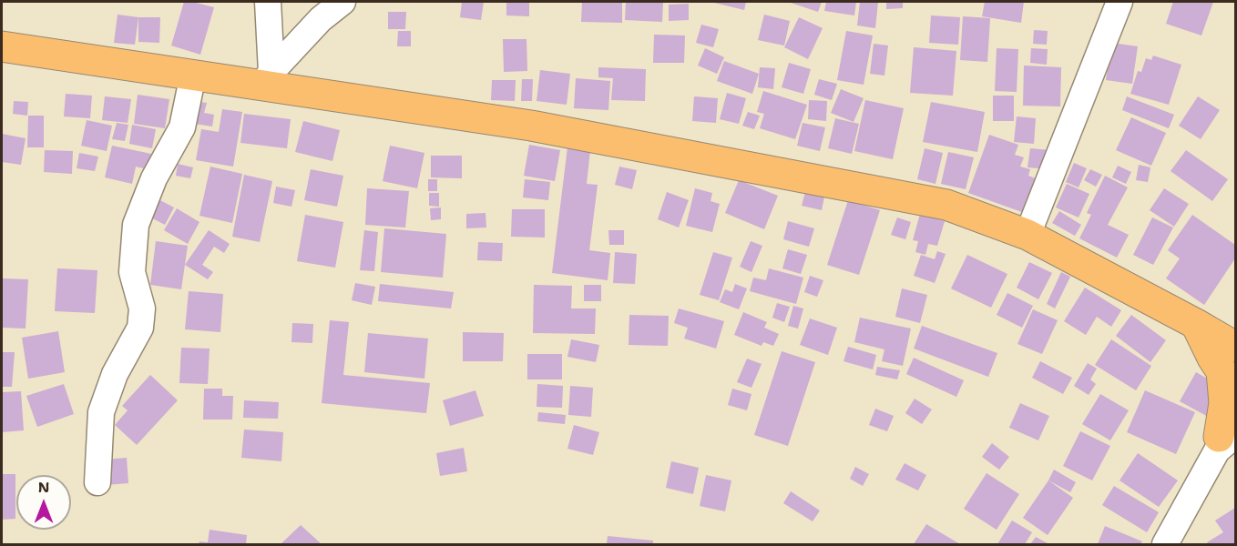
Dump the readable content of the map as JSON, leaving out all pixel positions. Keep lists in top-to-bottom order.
{
  "north": "top"
}
